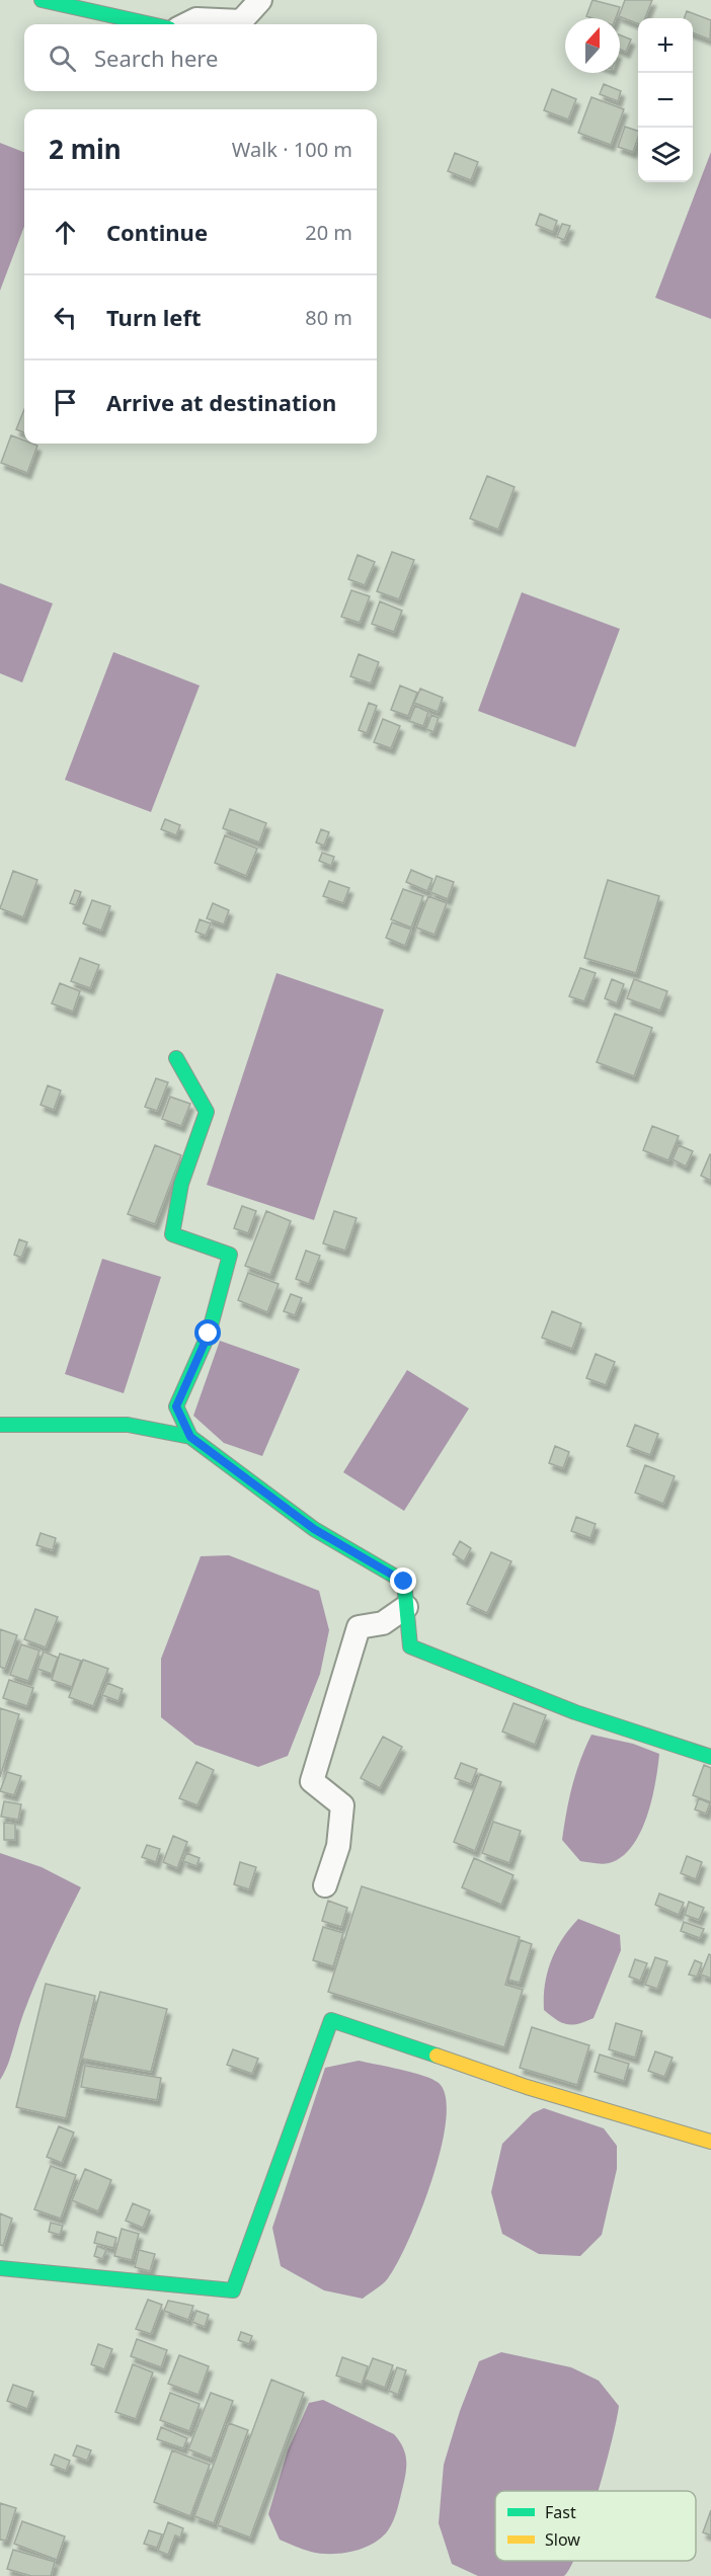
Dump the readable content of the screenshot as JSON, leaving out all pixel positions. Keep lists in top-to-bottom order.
{
  "legend": ["Fast", "Slow"],
  "north": "top",
  "page": {
    "map_buttons": ["+", "−"],
    "search": "Search here",
    "heading": ["2 min", "Walk · 100 m"],
    "list": [
      ["Continue", "20 m"],
      ["Turn left", "80 m"],
      "Arrive at destination"
    ]
  }
}
